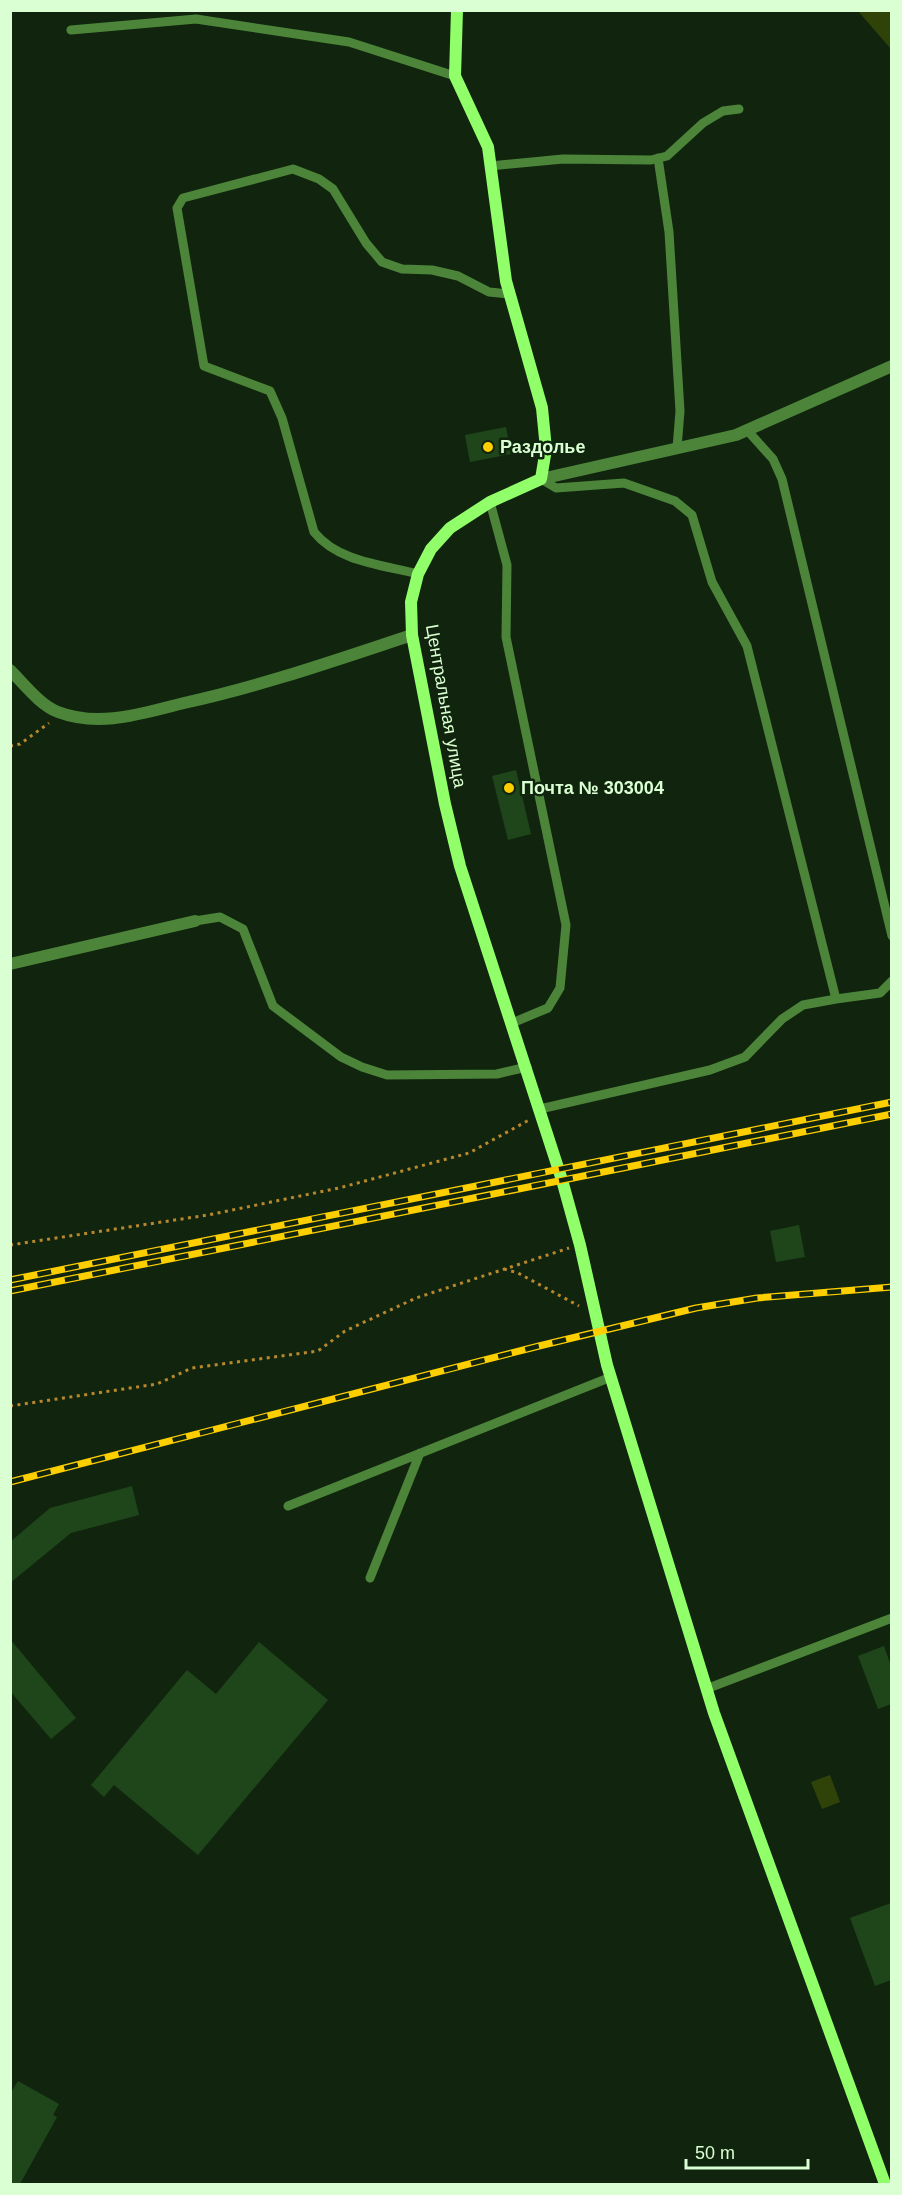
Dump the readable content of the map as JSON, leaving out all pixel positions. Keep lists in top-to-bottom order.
{
  "streets": {
    "street": ["Центральная улица"]
  },
  "places": ["Раздолье", "Почта № 303004"],
  "scale_bar": "50 m"
}
